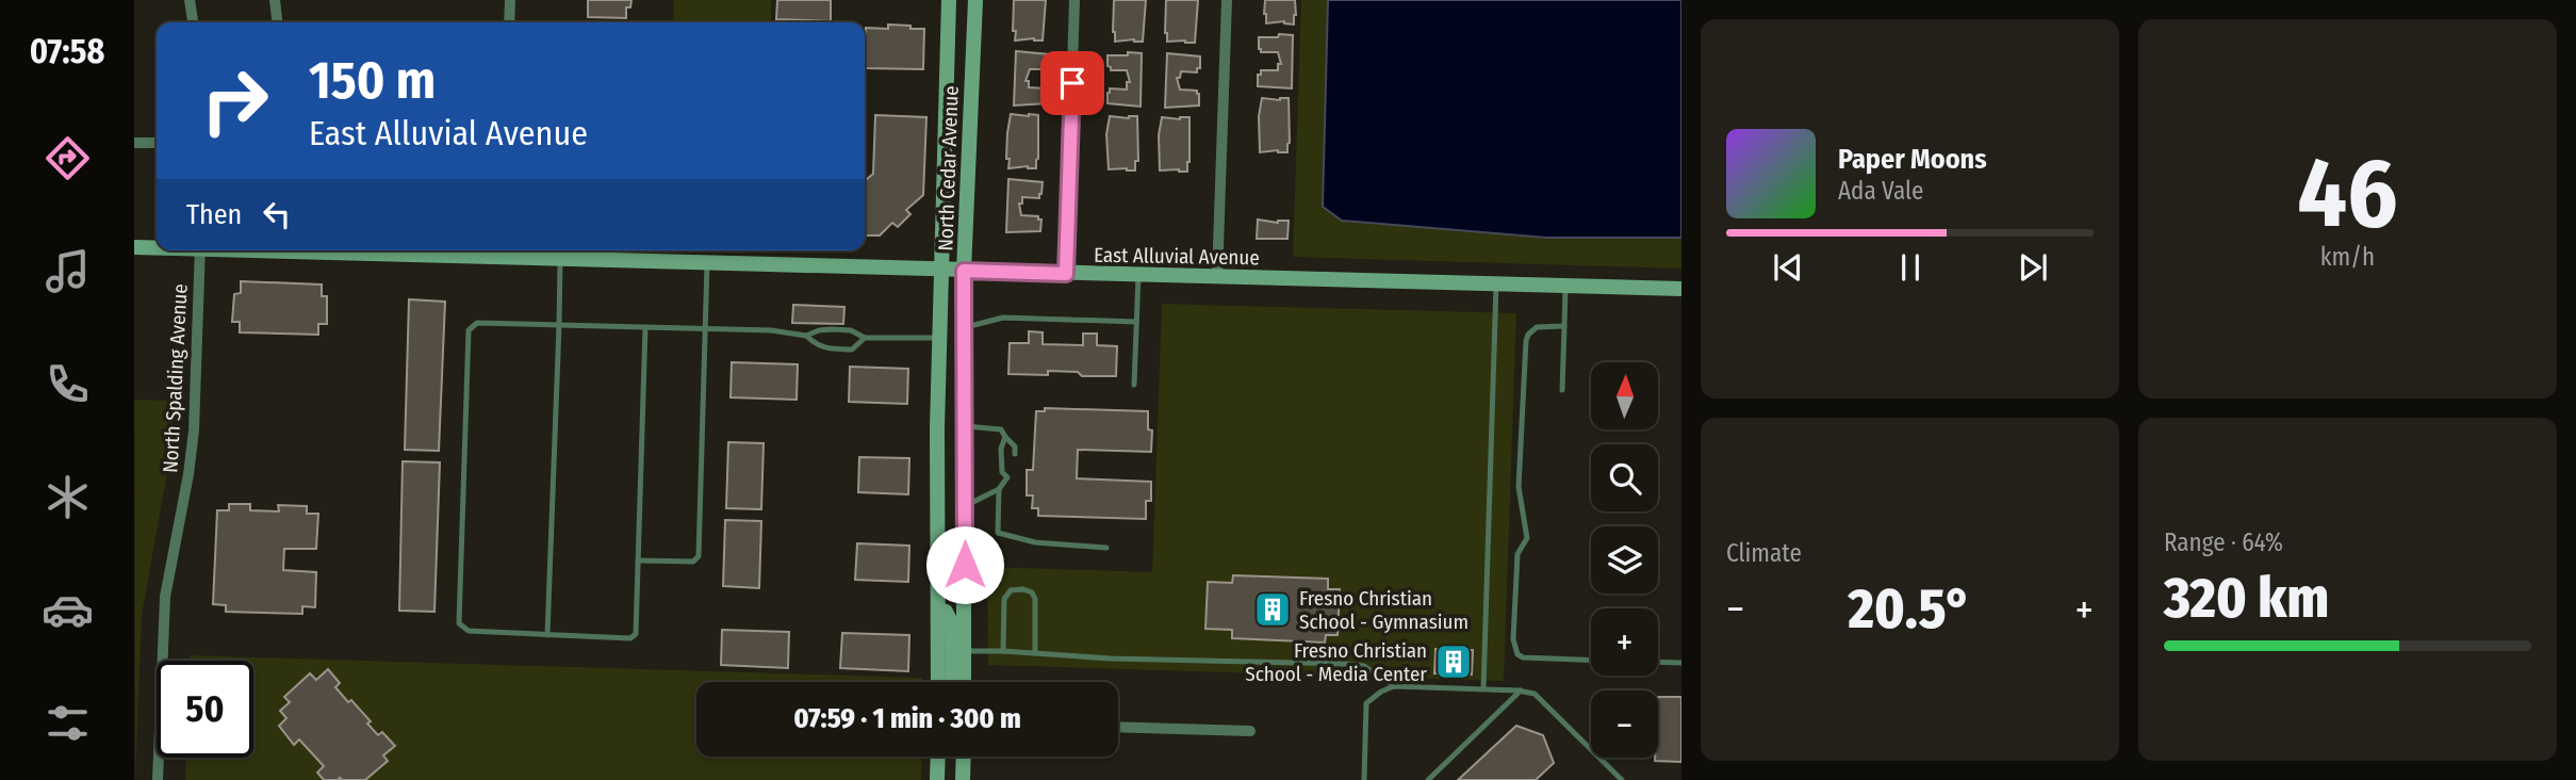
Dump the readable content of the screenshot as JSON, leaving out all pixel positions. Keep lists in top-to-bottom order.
{
  "streets": {
    "main road": ["North Cedar Avenue", "East Alluvial Avenue"],
    "street": ["North Spalding Avenue"]
  },
  "crossings": [
    ["North Cedar Avenue", "East Alluvial Avenue"]
  ],
  "places": {
    "building": ["Fresno Christian School - Gymnasium", "Fresno Christian School - Media Center"]
  },
  "north": "top",
  "page": {
    "tabs": "07:58",
    "tile": [
      ["46", "km/h"],
      "Climate",
      ["Range · 64%", "320 km"]
    ],
    "turn": ["150 m", "East Alluvial Avenue"],
    "song": ["Paper Moons", "Ada Vale"],
    "then": "Then",
    "map_buttons": ["+", "−"],
    "heat": ["−", "20.5°", "+"],
    "limit": "50",
    "trip": "07:59 · 1 min · 300 m"
  }
}
